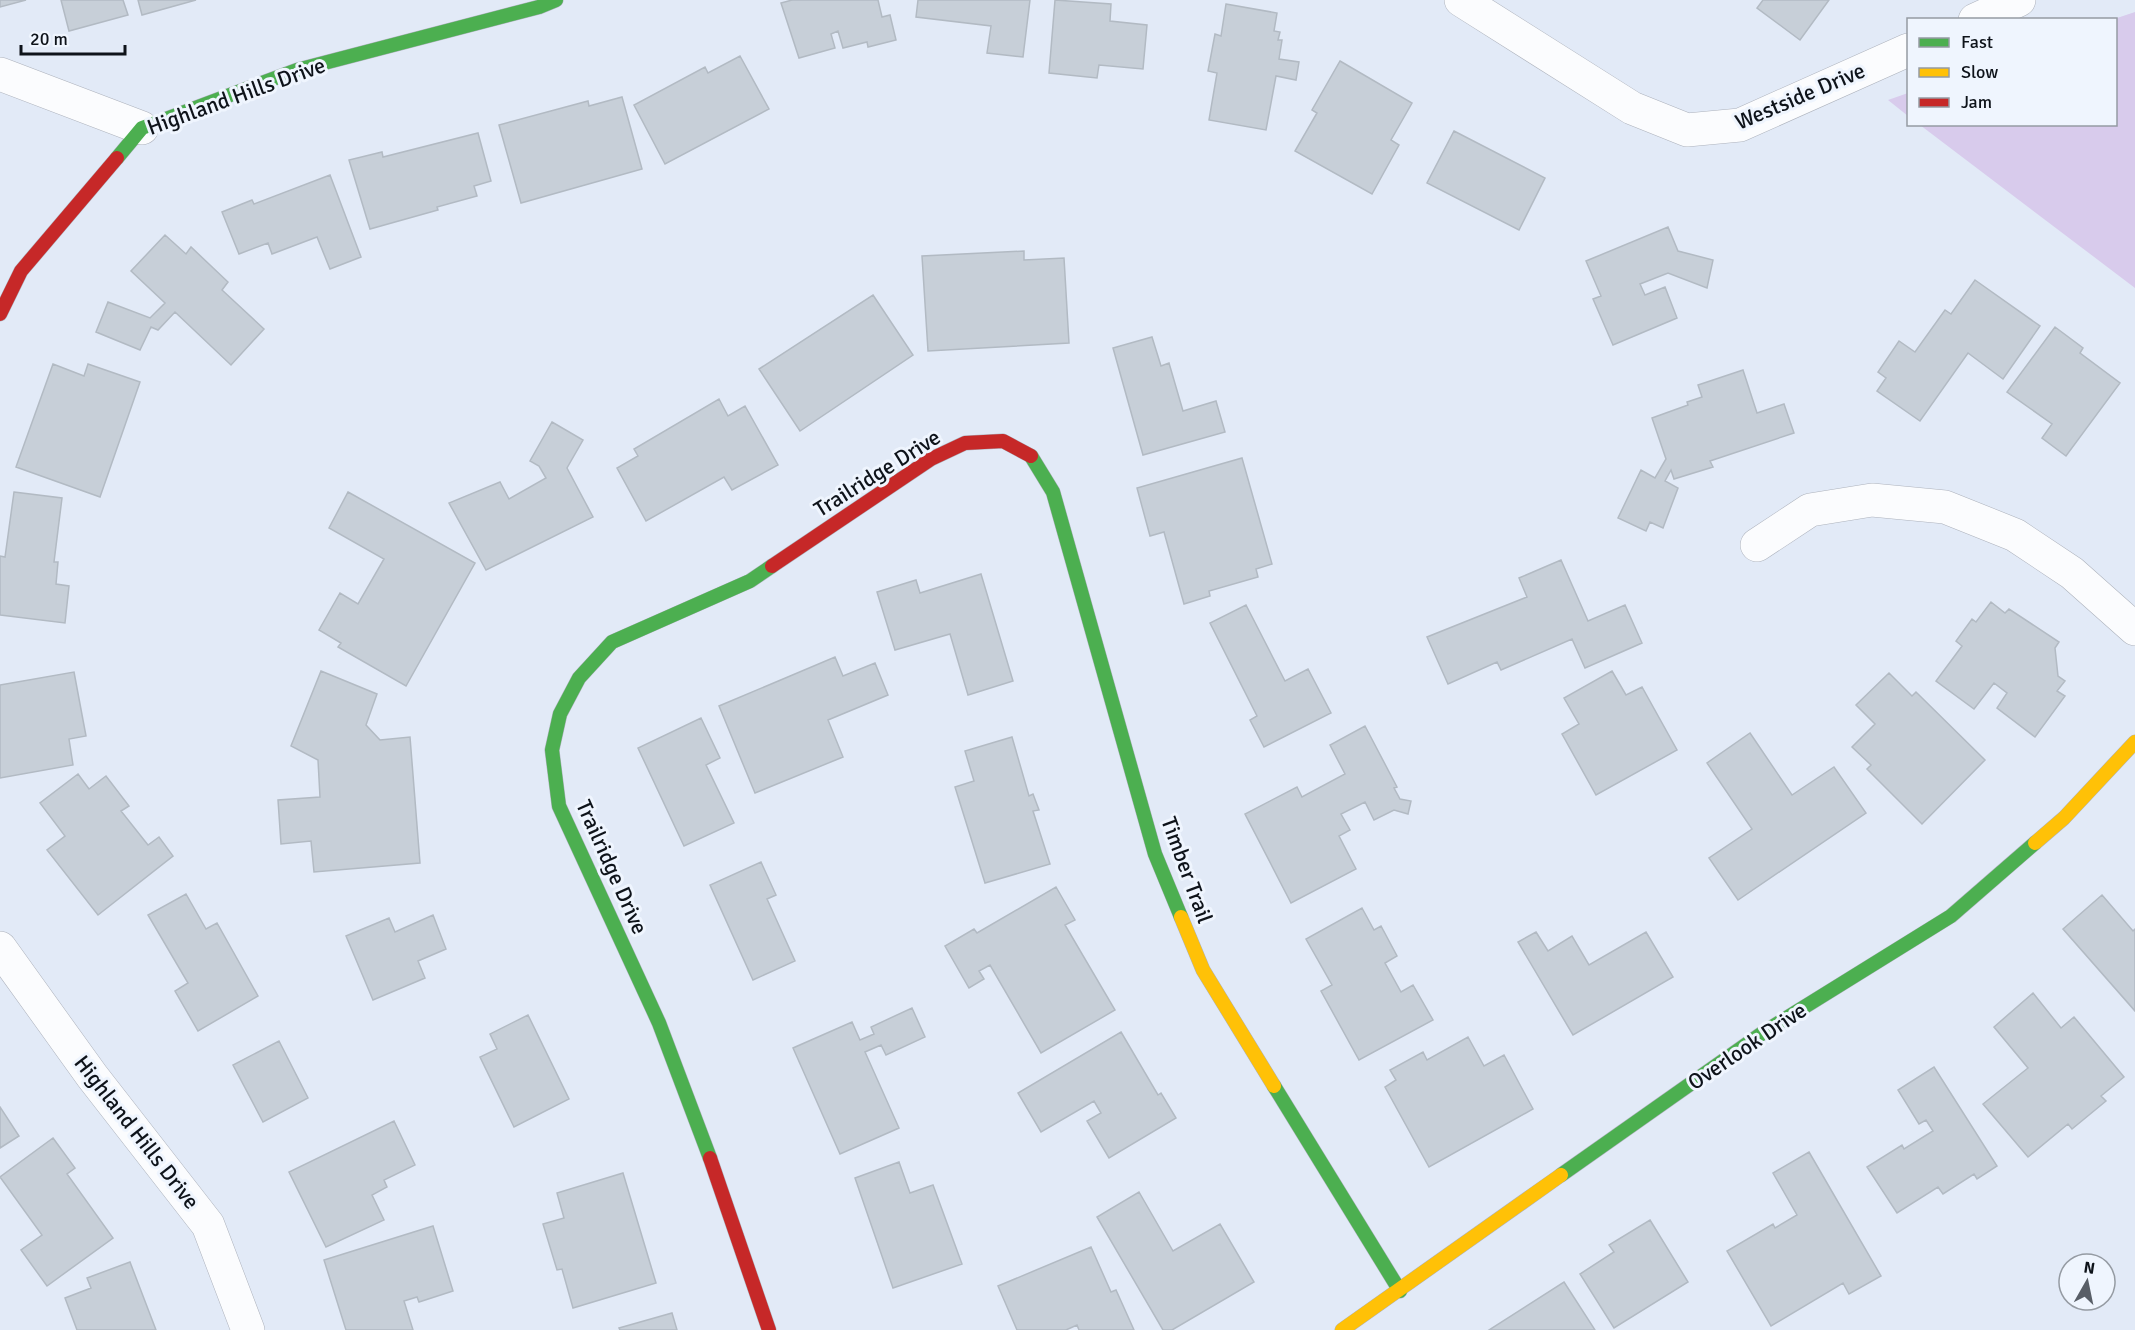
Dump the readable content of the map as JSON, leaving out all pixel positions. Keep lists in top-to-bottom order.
{
  "streets": {
    "street": [
      "Highland Hills Drive",
      "Westside Drive",
      "Trailridge Drive",
      "Timber Trail",
      "Overlook Drive"
    ]
  },
  "crossings": [
    ["Trailridge Drive", "Timber Trail"],
    ["Timber Trail", "Overlook Drive"]
  ],
  "legend": ["Fast", "Slow", "Jam"],
  "scale_bar": "20 m",
  "north": "top"
}
